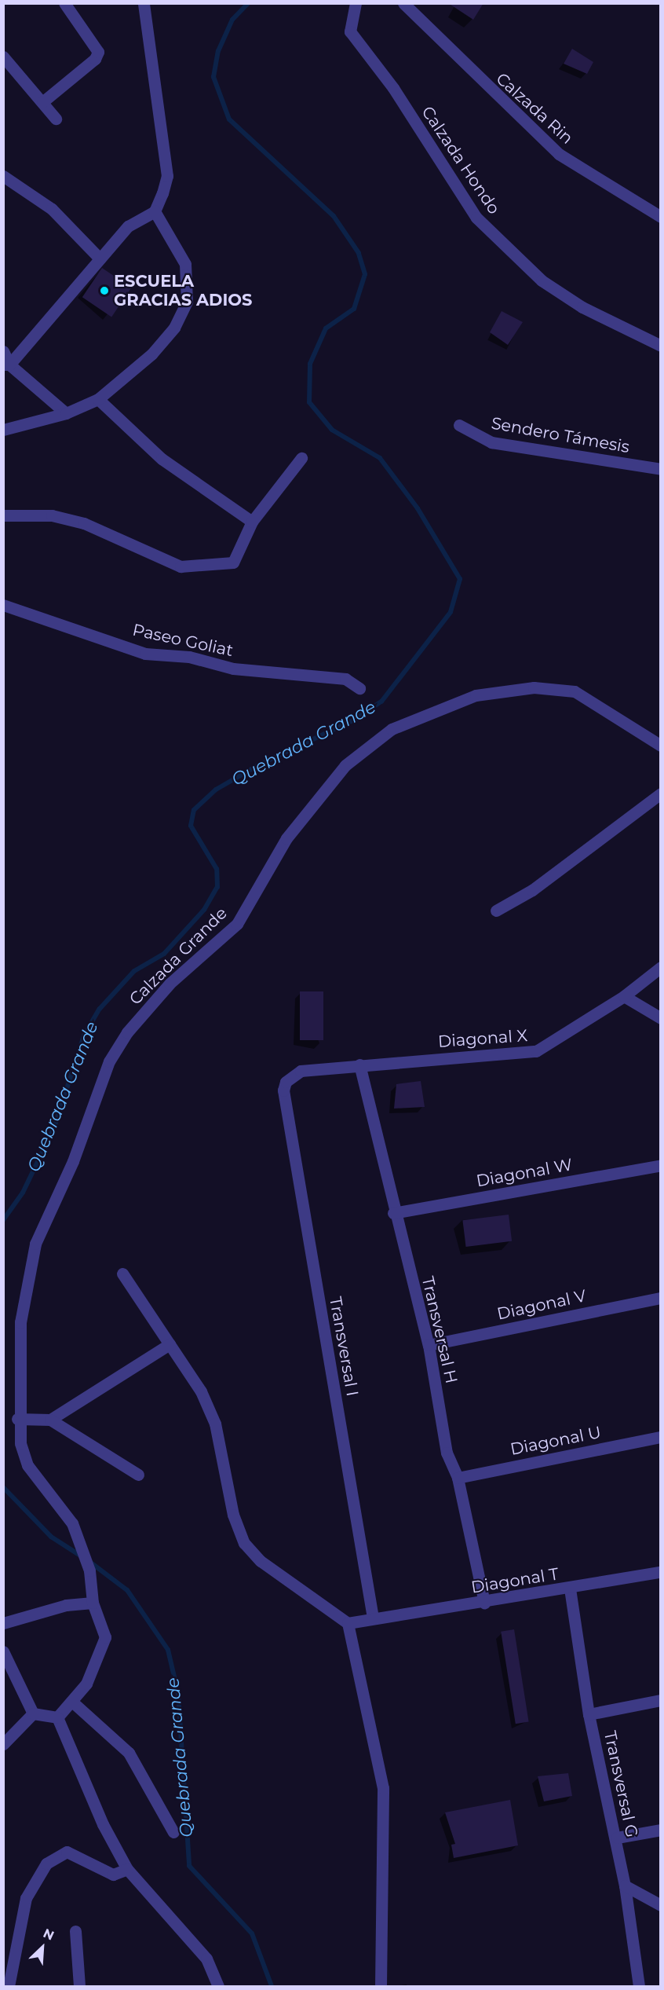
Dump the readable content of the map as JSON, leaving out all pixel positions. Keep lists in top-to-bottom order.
{
  "streets": {
    "street": [
      "Calzada Rin",
      "Calzada Hondo",
      "Sendero Támesis",
      "Paseo Goliat",
      "Calzada Grande",
      "Diagonal X",
      "Diagonal W",
      "Diagonal V",
      "Transversal H",
      "Transversal I",
      "Diagonal U",
      "Diagonal T",
      "Transversal G"
    ]
  },
  "crossings": [
    ["Diagonal X", "Transversal H"],
    ["Diagonal X", "Transversal I"],
    ["Diagonal W", "Transversal H"],
    ["Diagonal V", "Transversal H"],
    ["Transversal H", "Diagonal U"],
    ["Transversal H", "Diagonal T"],
    ["Transversal I", "Diagonal T"],
    ["Diagonal T", "Transversal G"]
  ],
  "water": ["Quebrada Grande"],
  "places": ["ESCUELA GRACIAS ADIOS"],
  "north": "top right"
}
